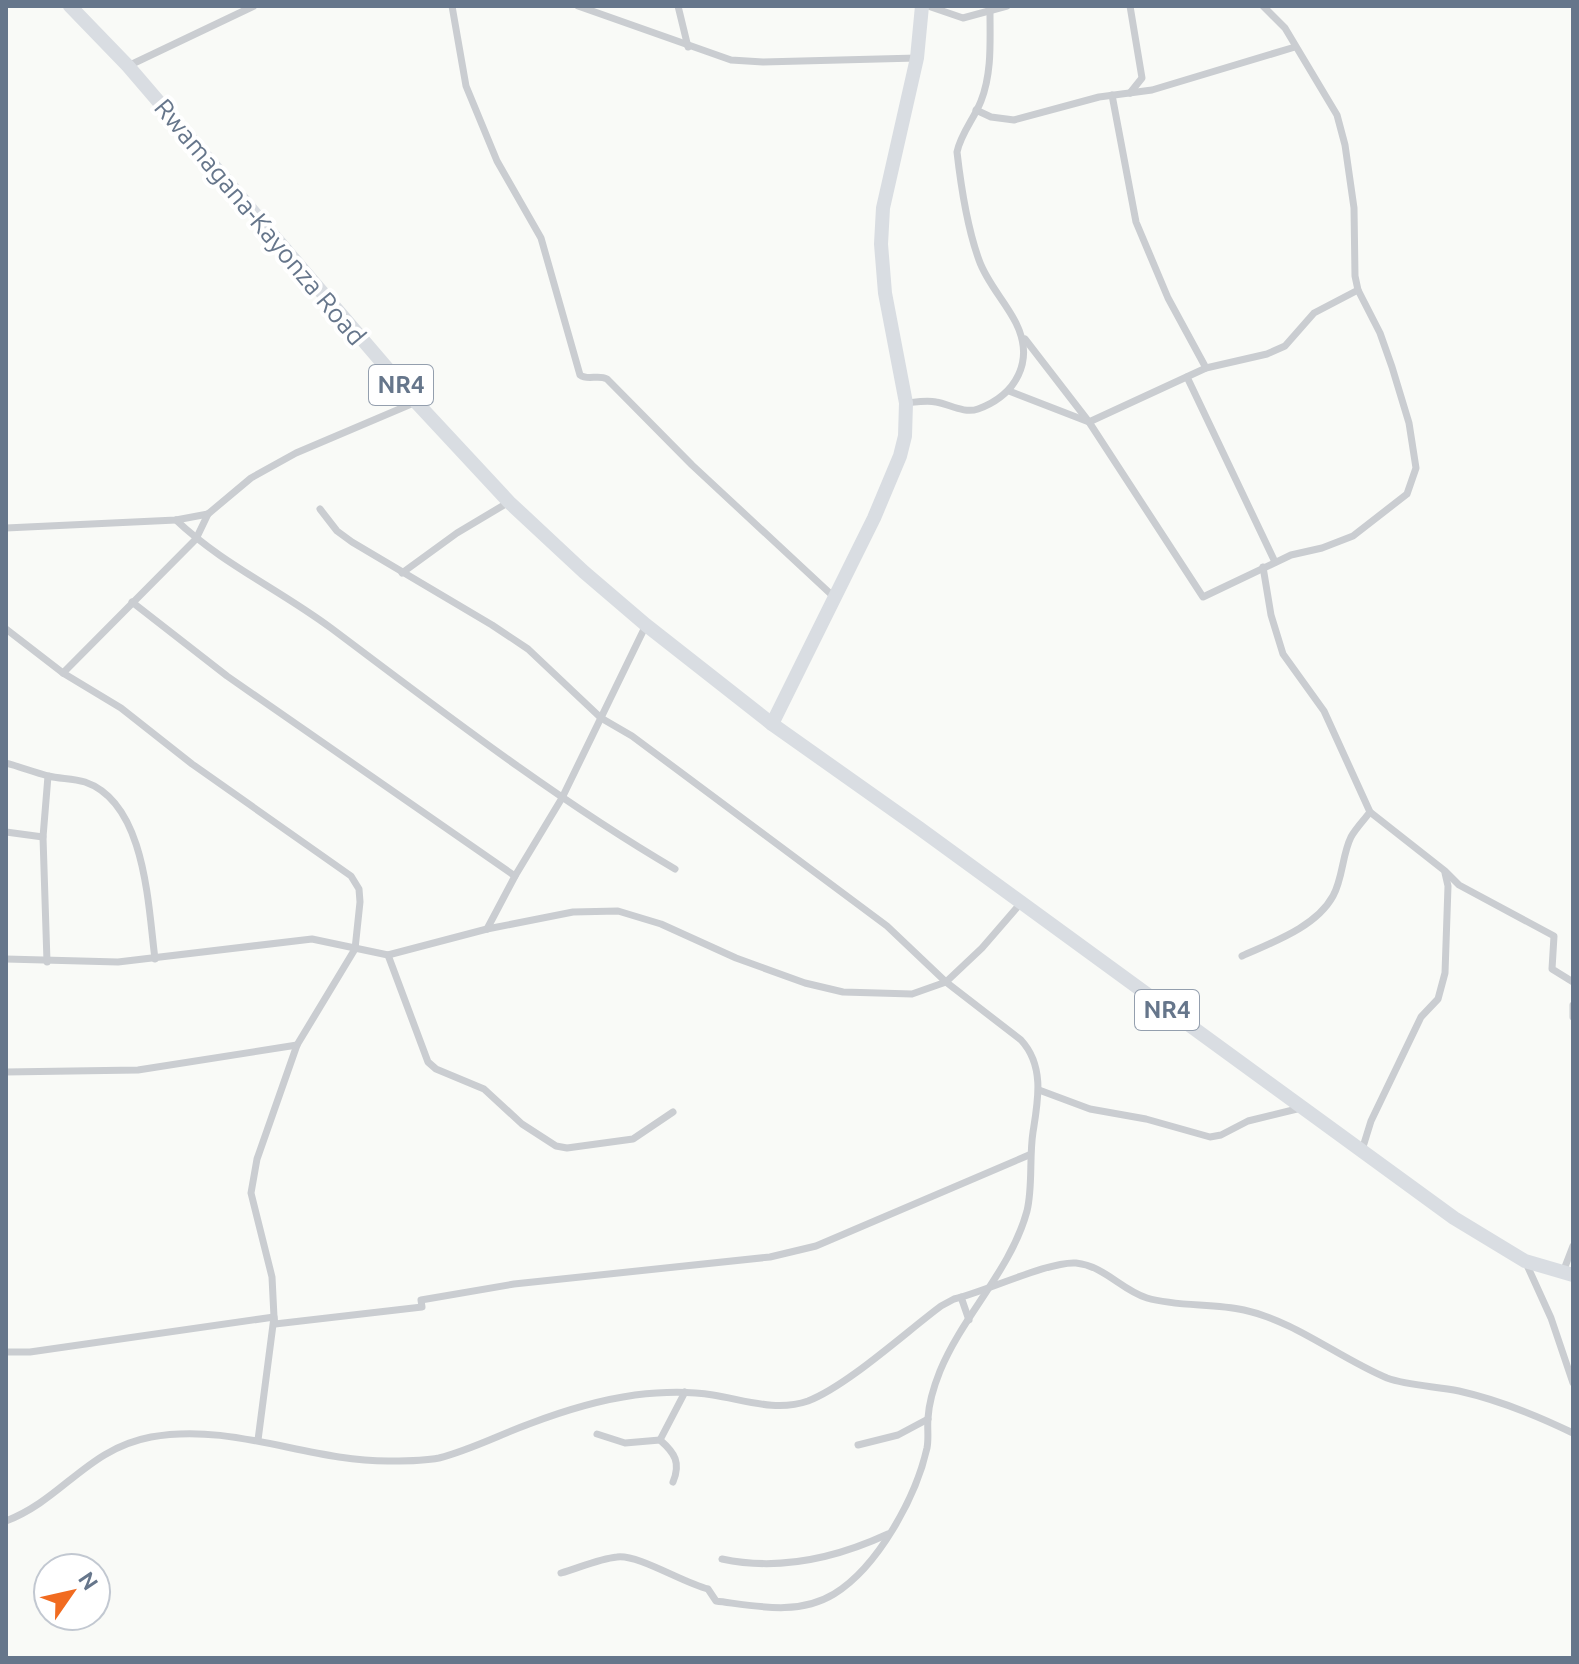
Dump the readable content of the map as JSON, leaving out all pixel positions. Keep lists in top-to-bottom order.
{
  "streets": {
    "highway": ["Rwamagana-Kayonza Road", "NR4"]
  },
  "crossings": [
    ["Rwamagana-Kayonza Road", "NR4"]
  ],
  "north": "top right"
}
